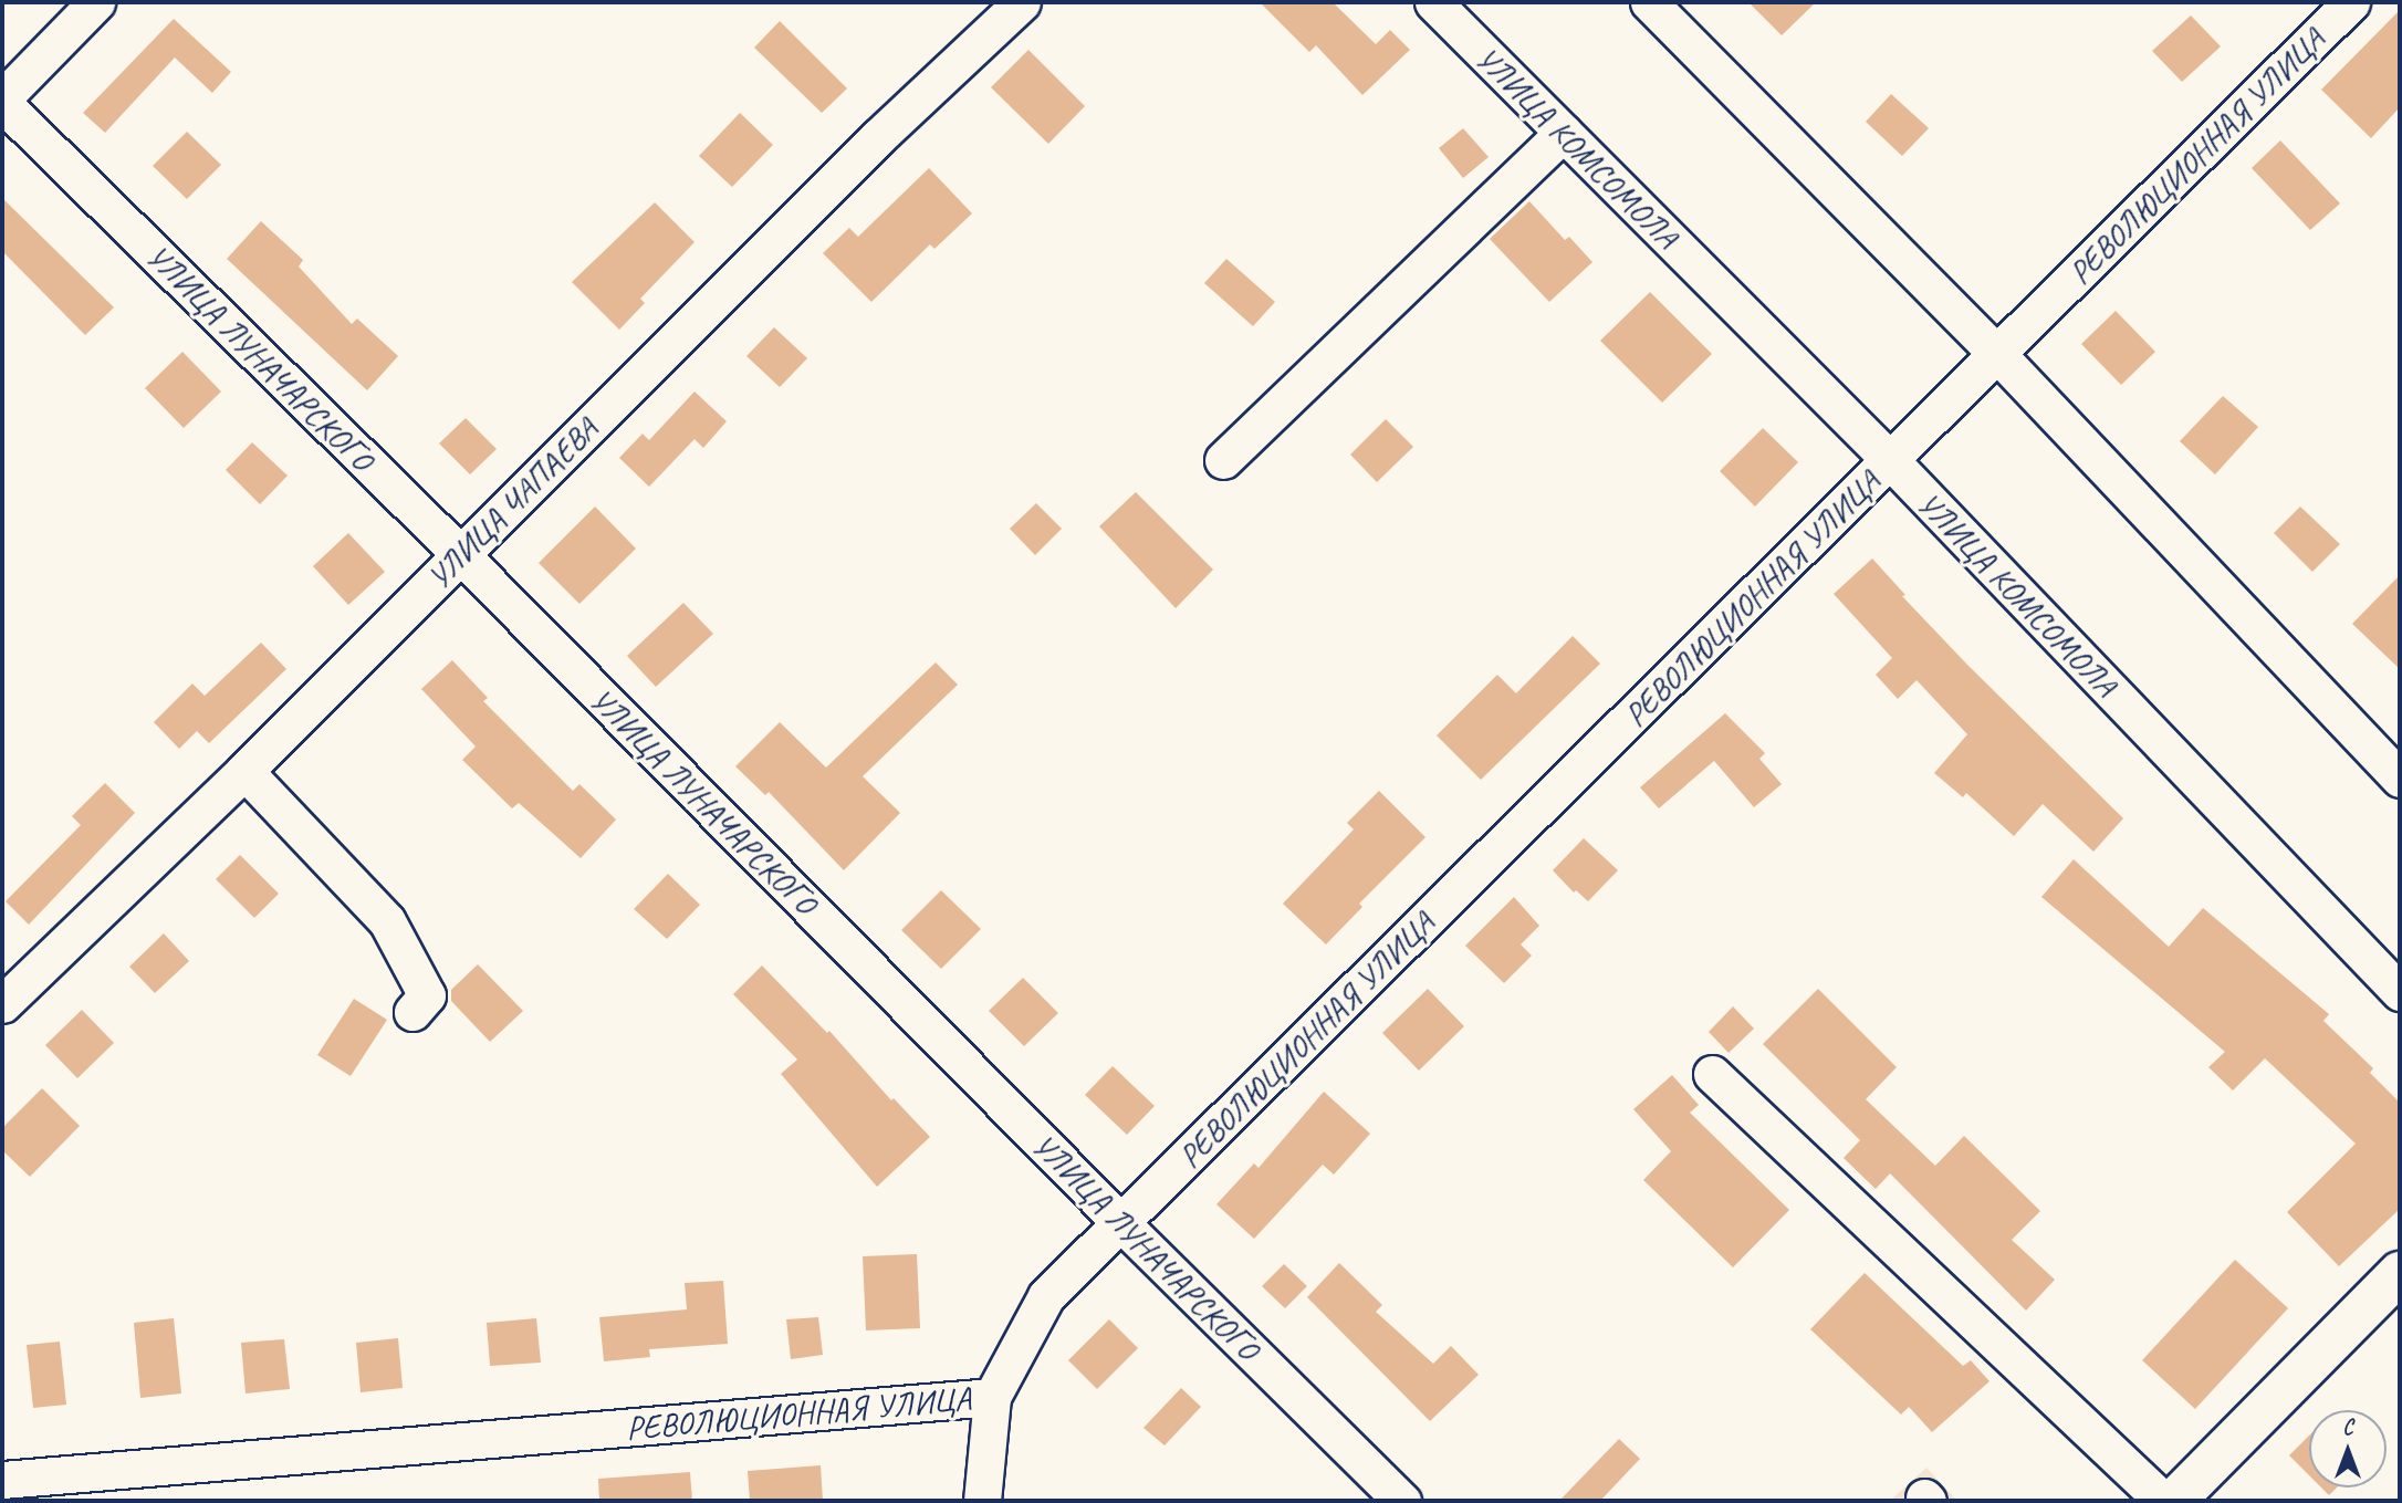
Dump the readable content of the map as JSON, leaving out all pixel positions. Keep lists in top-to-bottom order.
{
  "streets": {
    "street": [
      "УЛИЦА КОМСОМОЛА",
      "РЕВОЛЮЦИОННАЯ УЛИЦА",
      "УЛИЦА ЛУНАЧАРСКОГО",
      "УЛИЦА ЧАПАЕВА"
    ]
  },
  "crossings": [
    ["УЛИЦА КОМСОМОЛА", "РЕВОЛЮЦИОННАЯ УЛИЦА"],
    ["РЕВОЛЮЦИОННАЯ УЛИЦА", "УЛИЦА ЛУНАЧАРСКОГО"],
    ["УЛИЦА ЛУНАЧАРСКОГО", "УЛИЦА ЧАПАЕВА"]
  ],
  "north": "top"
}
